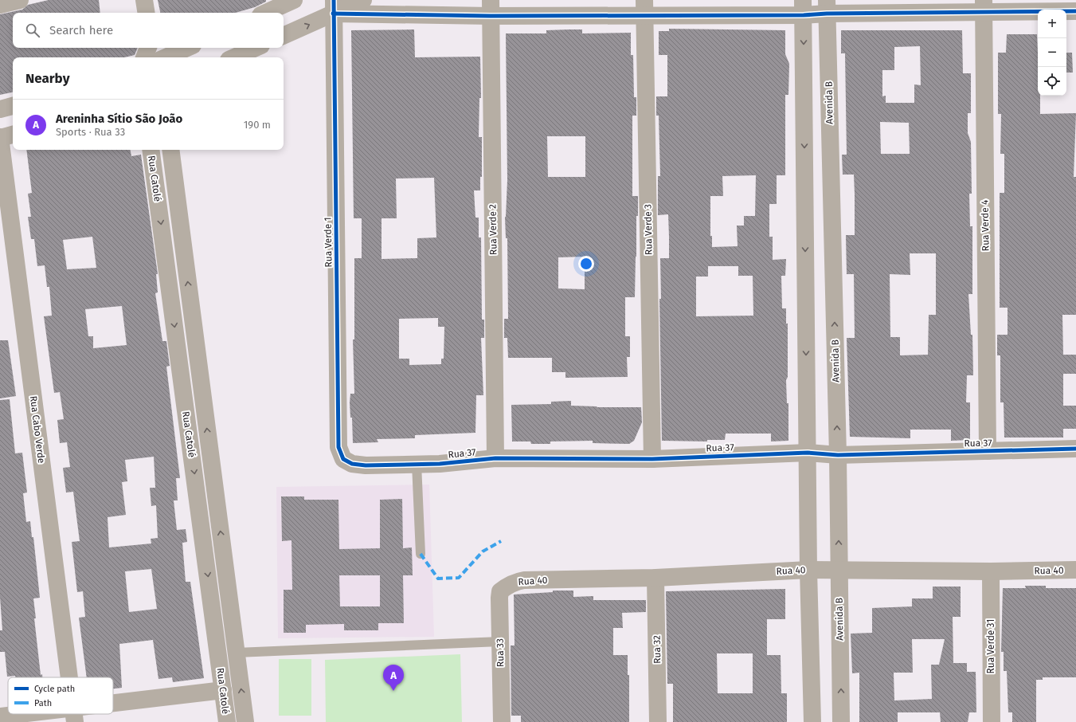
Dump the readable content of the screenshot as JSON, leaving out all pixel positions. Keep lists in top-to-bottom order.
{
  "streets": {
    "street": [
      "Avenida B",
      "Rua Catolé",
      "Rua Verde 4",
      "Rua Verde 2",
      "Rua Verde 3",
      "Rua Verde 1",
      "Rua Cabo Verde",
      "Rua 37",
      "Rua 40",
      "Rua Verde 31",
      "Rua 32",
      "Rua 33"
    ]
  },
  "crossings": [
    ["Avenida B", "Rua 37"],
    ["Avenida B", "Rua 40"],
    ["Rua Verde 4", "Rua 37"],
    ["Rua Verde 2", "Rua 37"],
    ["Rua Verde 3", "Rua 37"],
    ["Rua Verde 1", "Rua 37"],
    ["Rua 40", "Rua Verde 31"],
    ["Rua 40", "Rua 32"],
    ["Rua 40", "Rua 33"]
  ],
  "legend": ["Cycle path", "Path"],
  "page": {
    "map_buttons": ["+", "−"],
    "search": "Search here",
    "heading": "Nearby",
    "list": [
      {
        "mark": "A",
        "name": "Areninha Sítio São João",
        "note": "Sports · Rua 33",
        "value": "190 m"
      }
    ],
    "pins": "A"
  }
}
